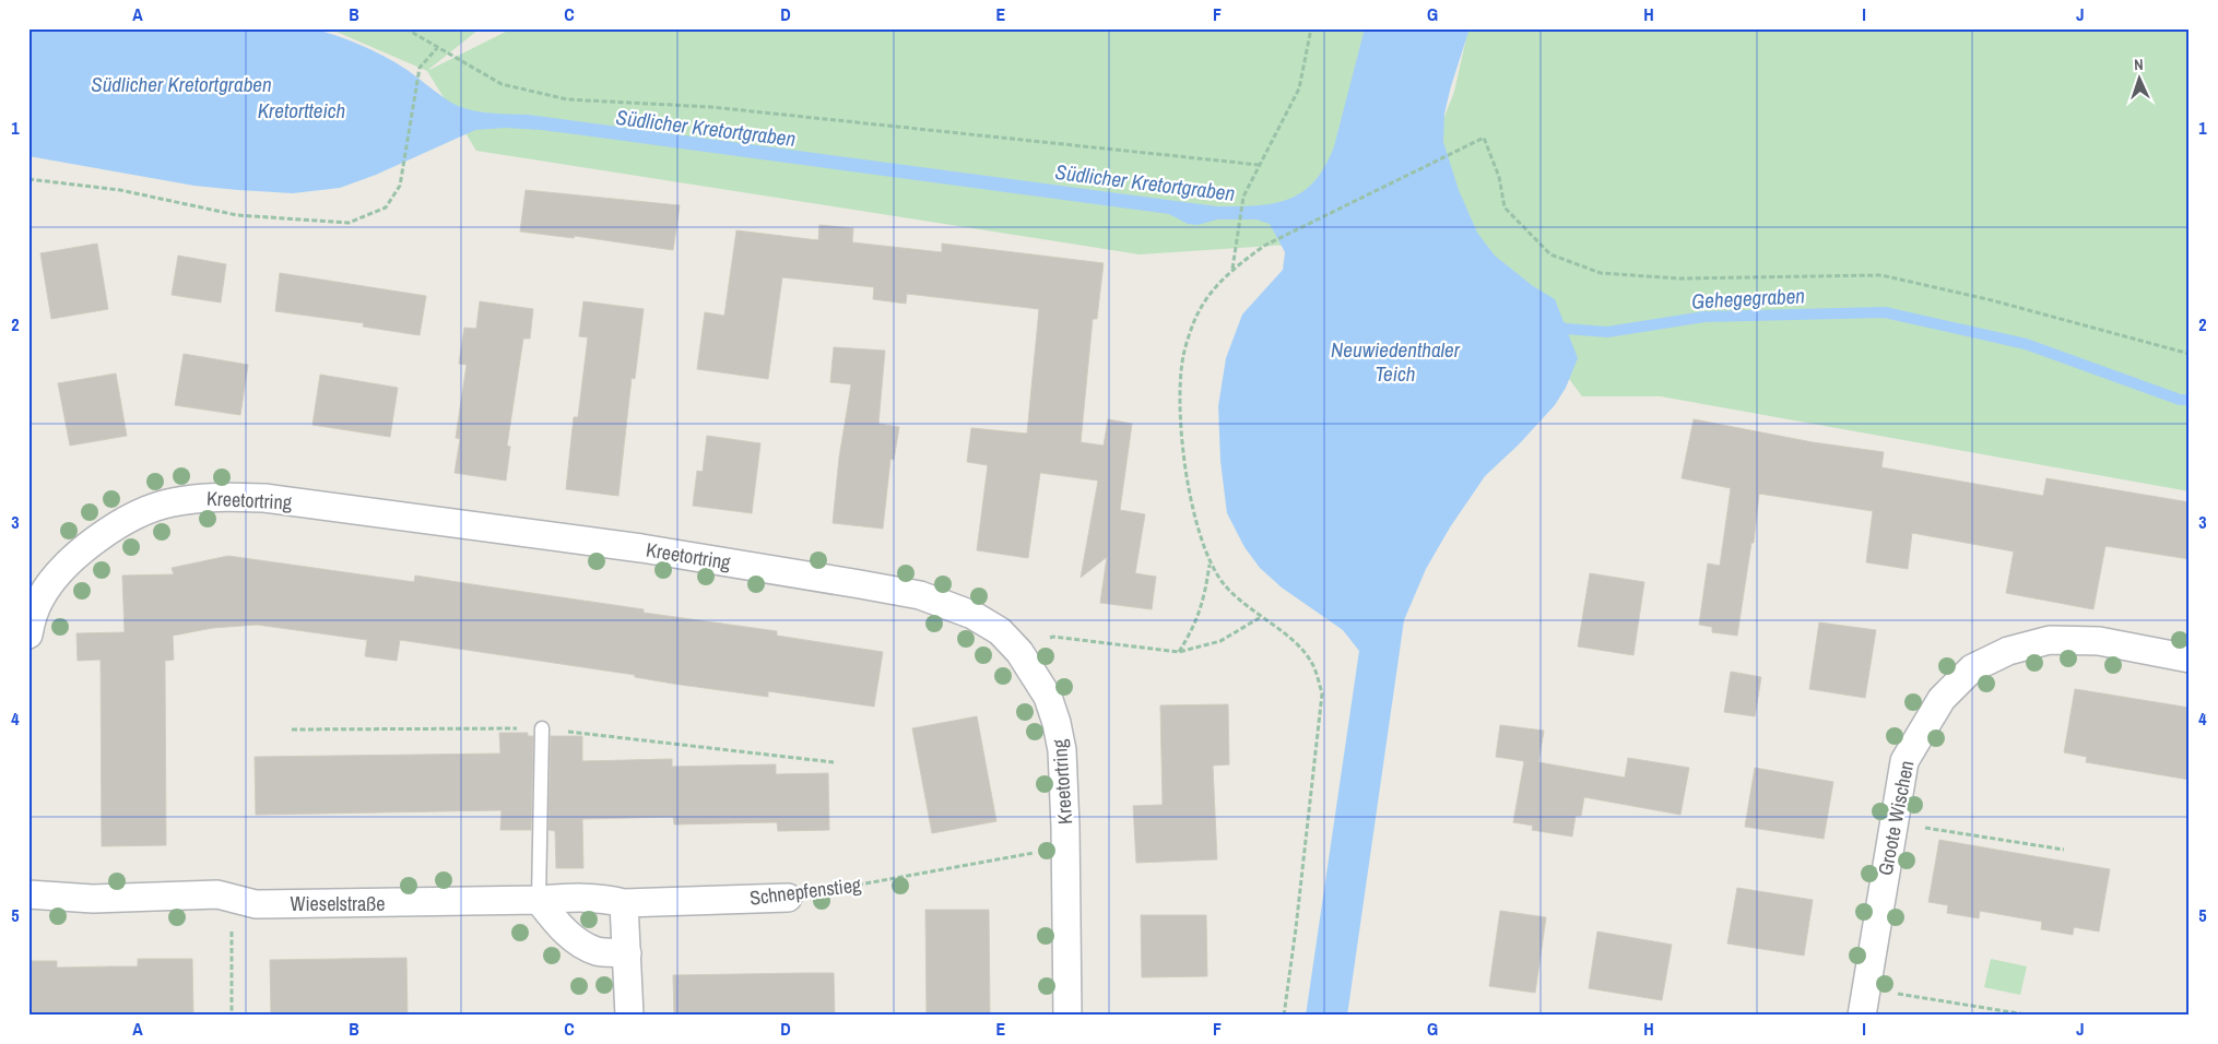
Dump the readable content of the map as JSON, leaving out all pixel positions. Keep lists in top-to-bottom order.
{
  "streets": {
    "street": [
      "Kreetortring",
      "Groote Wischen",
      "Schnepfenstieg",
      "Wieselstraße"
    ]
  },
  "crossings": [
    ["Schnepfenstieg", "Wieselstraße"]
  ],
  "water": [
    "Südlicher Kretortgraben",
    "Kretortteich",
    "Gehegegraben",
    "Neuwiedenthaler Teich"
  ],
  "north": "top",
  "grid": {
    "columns": [
      "A",
      "B",
      "C",
      "D",
      "E",
      "F",
      "G",
      "H",
      "I",
      "J"
    ],
    "rows": [
      "1",
      "2",
      "3",
      "4",
      "5"
    ]
  }
}
